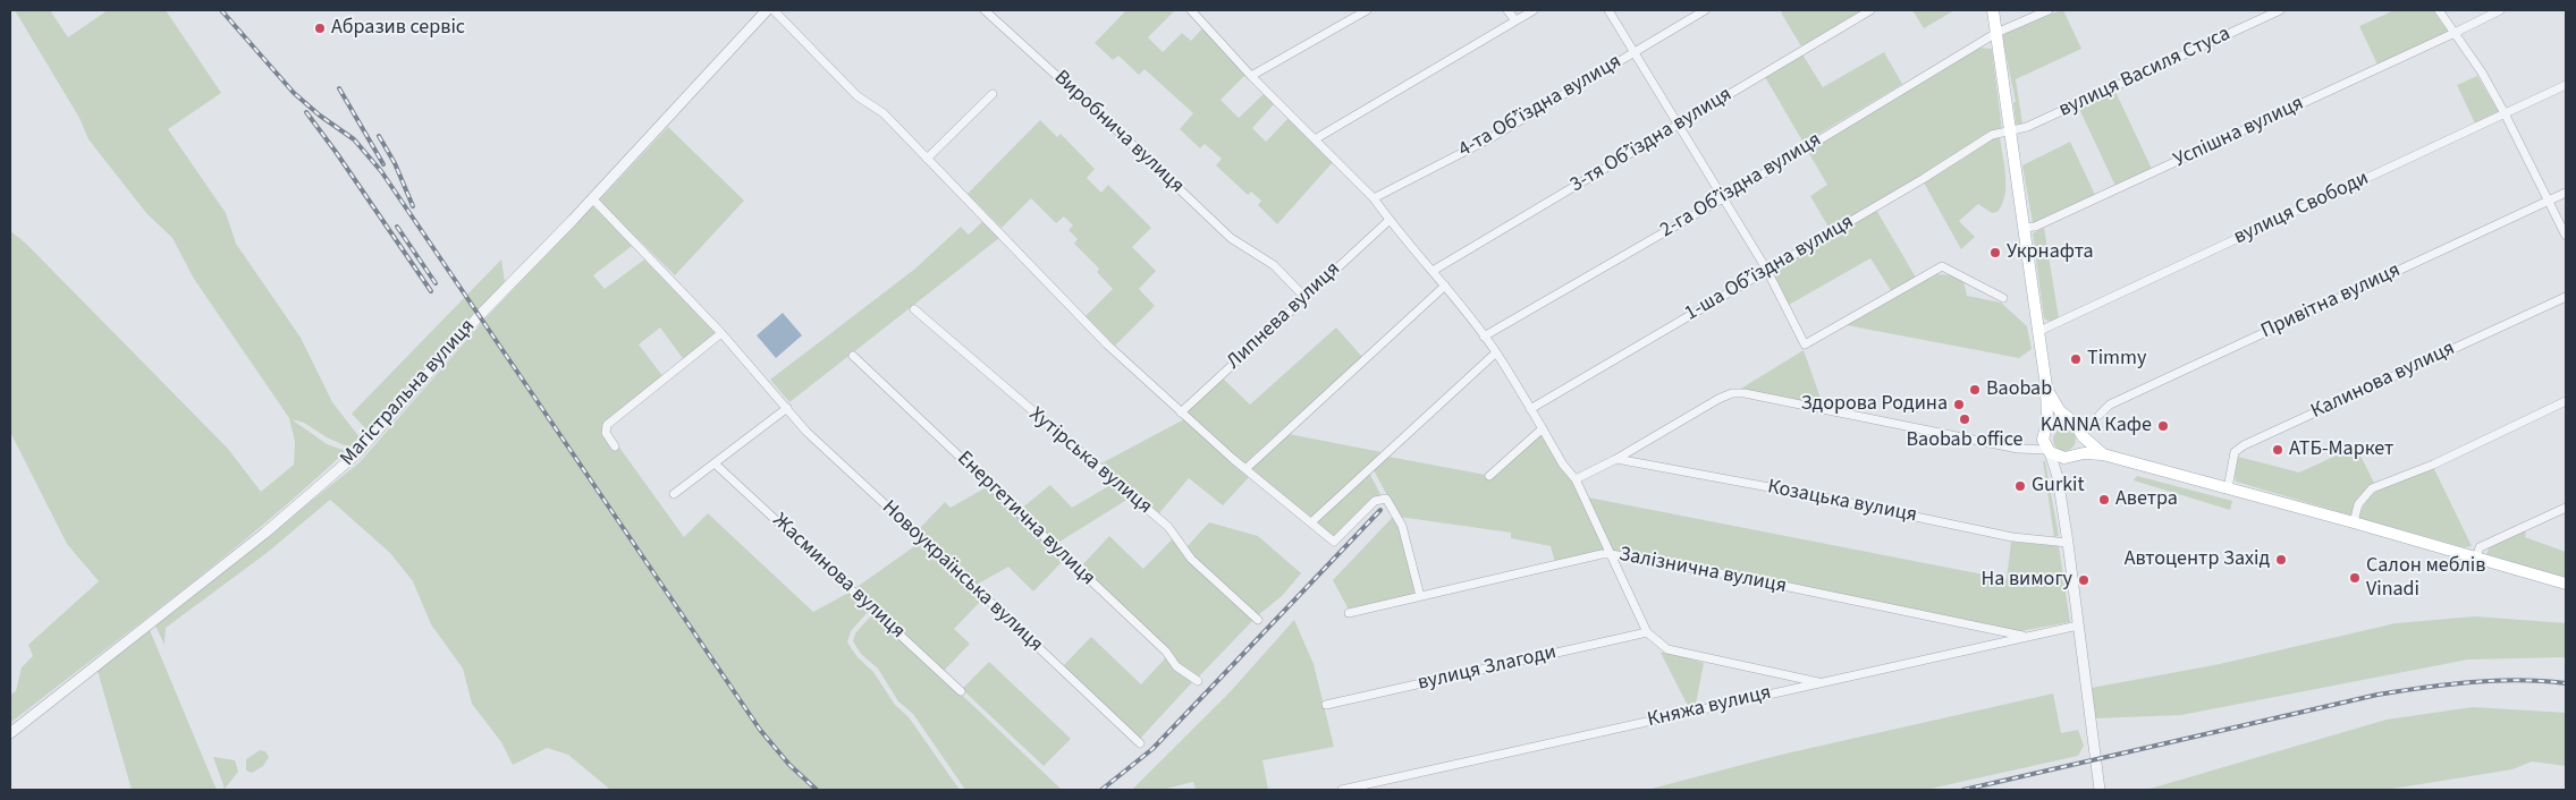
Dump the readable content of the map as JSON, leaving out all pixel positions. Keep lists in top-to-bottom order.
{
  "streets": {
    "street": [
      "вулиця Василя Стуса",
      "4-та Обʼїздна вулиця",
      "Виробнича вулиця",
      "Успішна вулиця",
      "3-тя Обʼїздна вулиця",
      "2-га Обʼїздна вулиця",
      "вулиця Свободи",
      "1-ша Обʼїздна вулиця",
      "Привітна вулиця",
      "Липнева вулиця",
      "Калинова вулиця",
      "Магістральна вулиця",
      "Хутірська вулиця",
      "Козацька вулиця",
      "Енергетична вулиця",
      "Залізнична вулиця",
      "Жасминова вулиця",
      "Новоукраїнська вулиця",
      "вулиця Злагоди",
      "Княжа вулиця"
    ]
  },
  "crossings": [
    ["вулиця Василя Стуса", "1-ша Обʼїздна вулиця"],
    ["Виробнича вулиця", "Липнева вулиця"],
    ["Магістральна вулиця", "Новоукраїнська вулиця"],
    ["Залізнична вулиця", "Княжа вулиця"]
  ],
  "places": [
    "Абразив сервіс",
    "Укрнафта",
    "Timmy",
    "Baobab",
    "Здорова Родина",
    "Baobab office",
    "KANNA Кафе",
    "АТБ-Маркет",
    "Gurkit",
    "Аветра",
    "Автоцентр Захід",
    "Салон меблів Vinadi",
    "На вимогу"
  ]
}
